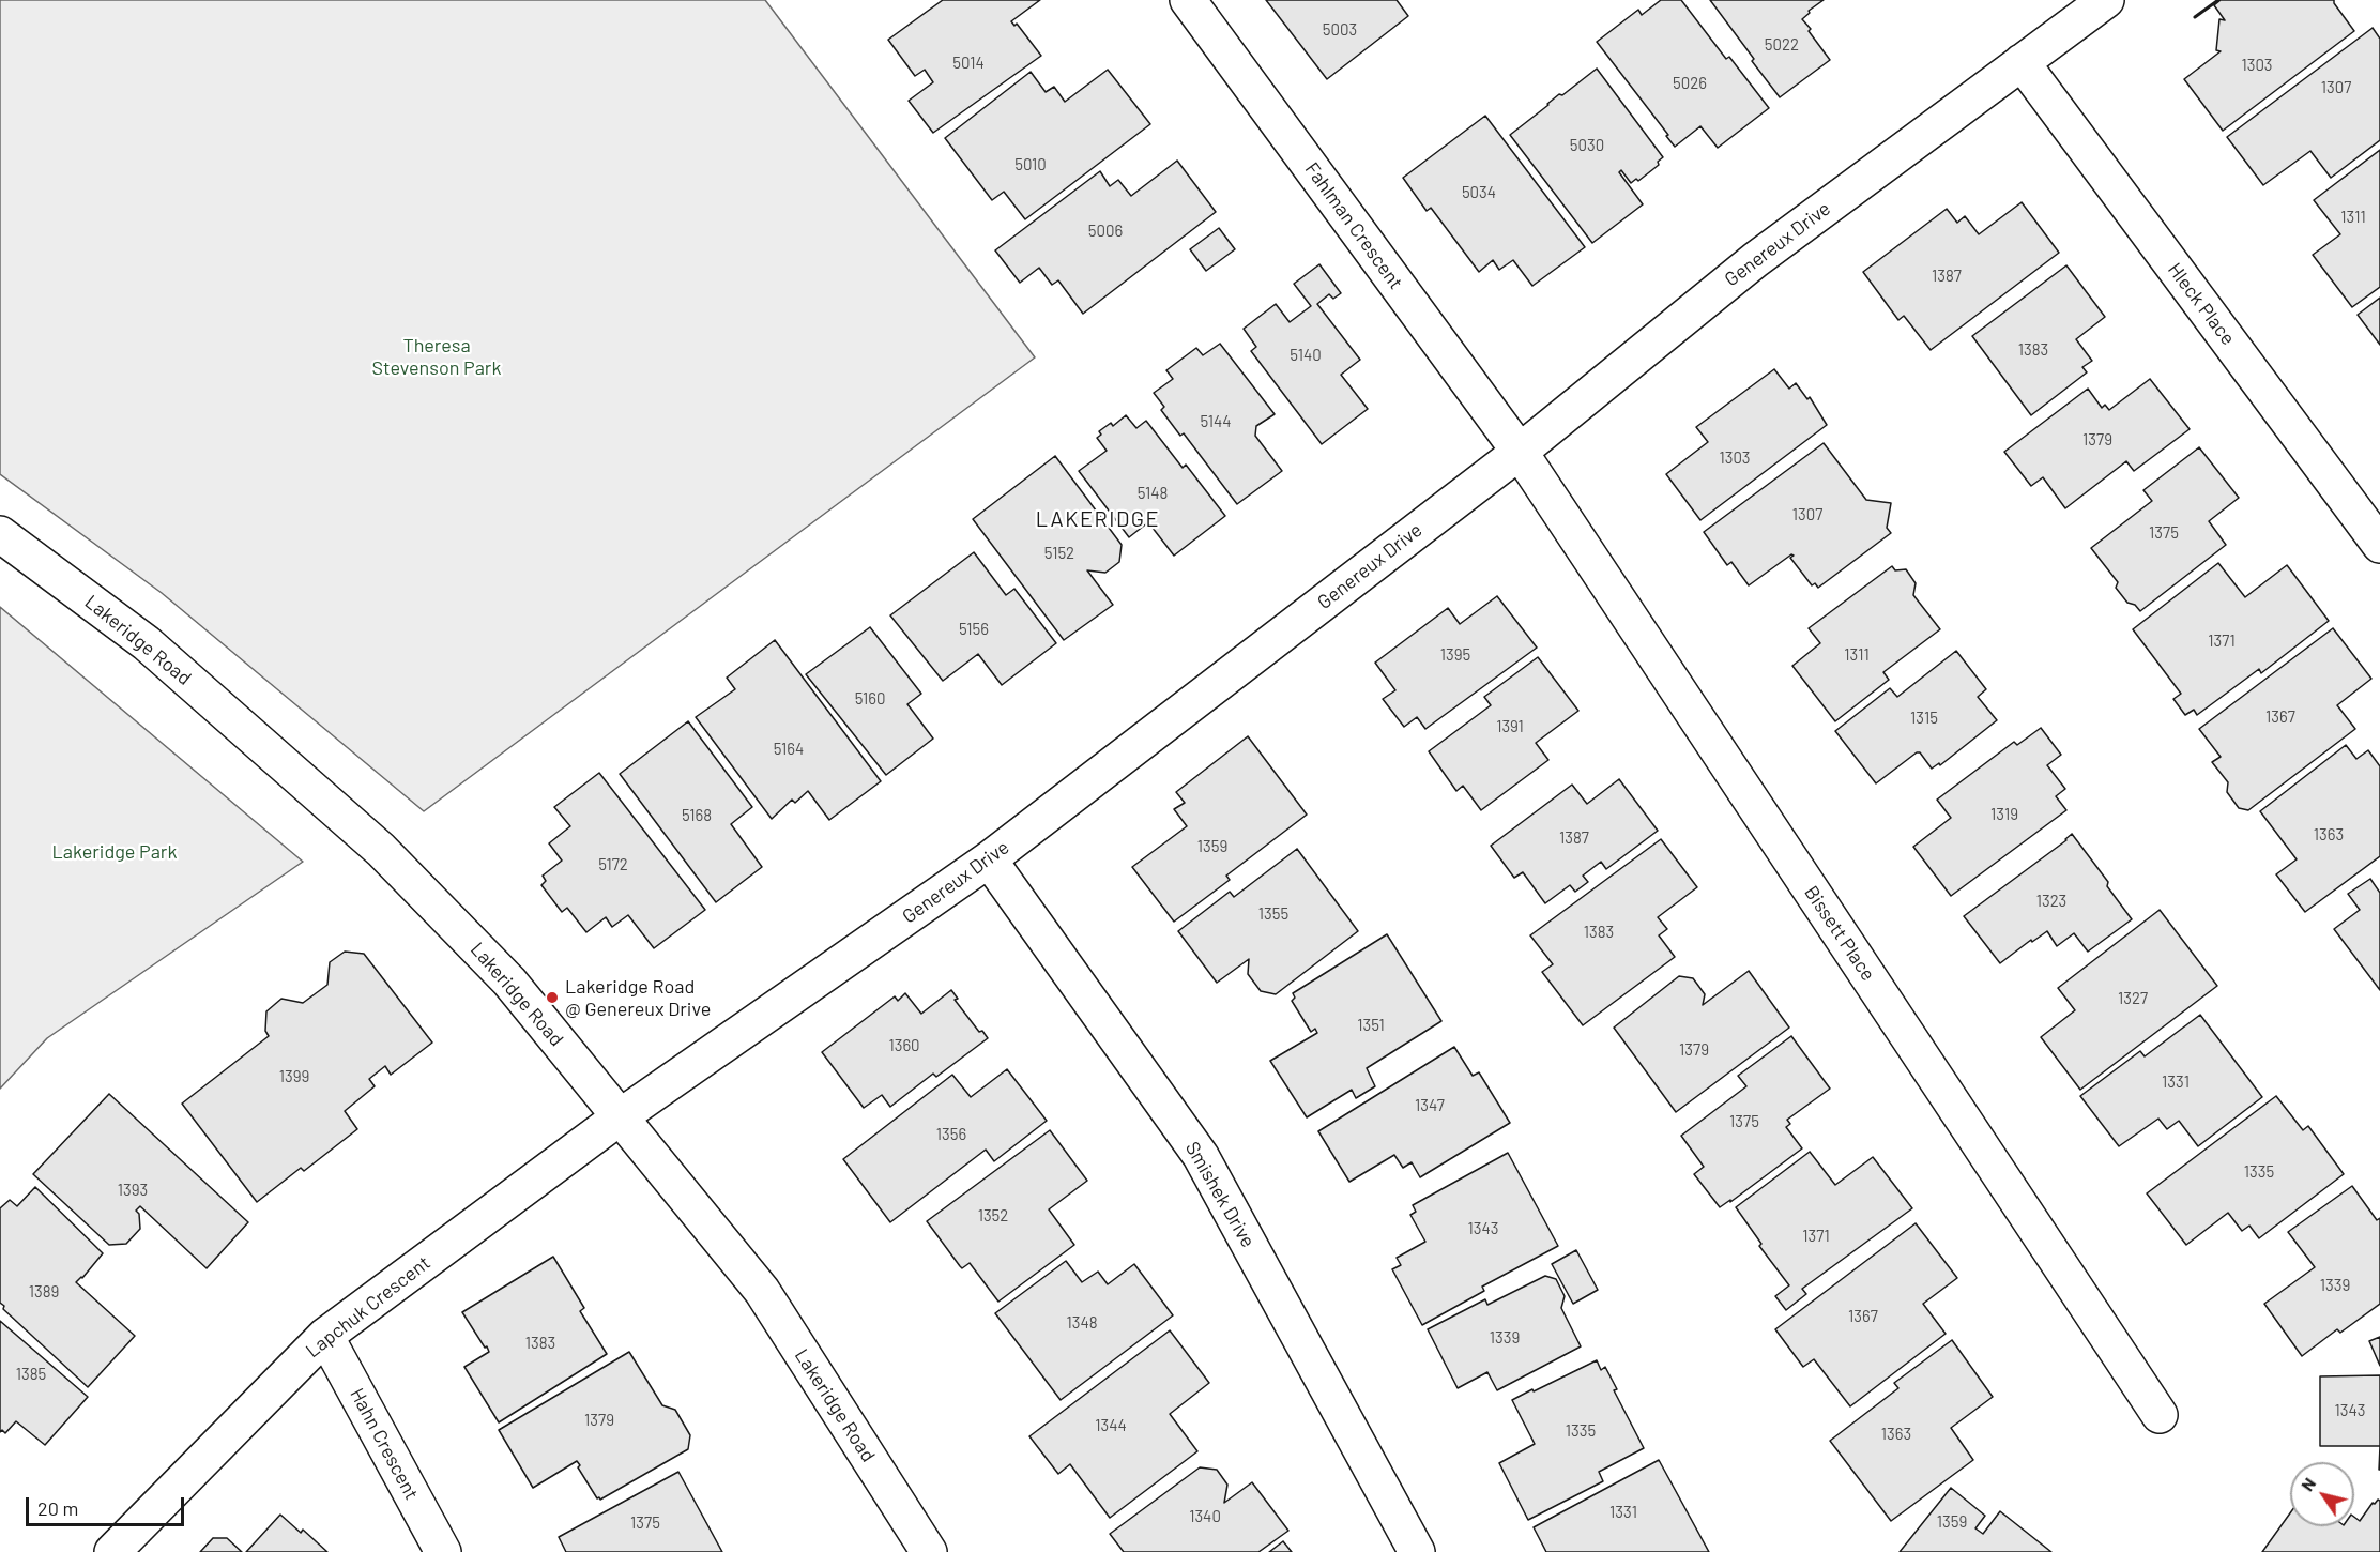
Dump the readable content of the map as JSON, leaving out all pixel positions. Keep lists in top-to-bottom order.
{
  "streets": {
    "street": [
      "Fahlman Crescent",
      "Genereux Drive",
      "Hleck Place",
      "Lakeridge Road",
      "Bissett Place",
      "Smishek Drive",
      "Lapchuk Crescent",
      "Hahn Crescent"
    ]
  },
  "crossings": [
    ["Fahlman Crescent", "Genereux Drive"],
    ["Fahlman Crescent", "Bissett Place"],
    ["Genereux Drive", "Hleck Place"],
    ["Genereux Drive", "Lakeridge Road"],
    ["Genereux Drive", "Bissett Place"],
    ["Genereux Drive", "Smishek Drive"],
    ["Genereux Drive", "Lapchuk Crescent"],
    ["Lakeridge Road", "Lapchuk Crescent"],
    ["Lapchuk Crescent", "Hahn Crescent"]
  ],
  "districts": ["LAKERIDGE"],
  "parks": ["Theresa Stevenson Park", "Lakeridge Park"],
  "places": ["Lakeridge Road @ Genereux Drive"],
  "house_numbers": [
    "5003",
    "5022",
    "5014",
    "1303",
    "5026",
    "1307",
    "5030",
    "5010",
    "5034",
    "1311",
    "5006",
    "1387",
    "1383",
    "5140",
    "5144",
    "1379",
    "1303",
    "5148",
    "1307",
    "1375",
    "5152",
    "5156",
    "1371",
    "1395",
    "1311",
    "5160",
    "1367",
    "1315",
    "1391",
    "5164",
    "1319",
    "5168",
    "1363",
    "1387",
    "1359",
    "5172",
    "1323",
    "1355",
    "1383",
    "1327",
    "1351",
    "1360",
    "1379",
    "1399",
    "1331",
    "1347",
    "1375",
    "1356",
    "1335",
    "1393",
    "1352",
    "1343",
    "1371",
    "1339",
    "1389",
    "1367",
    "1348",
    "1339",
    "1383",
    "1385",
    "1343",
    "1379",
    "1344",
    "1335",
    "1363",
    "1331",
    "1340",
    "1359",
    "1375"
  ],
  "scale_bar": "20 m",
  "north": "top left"
}
